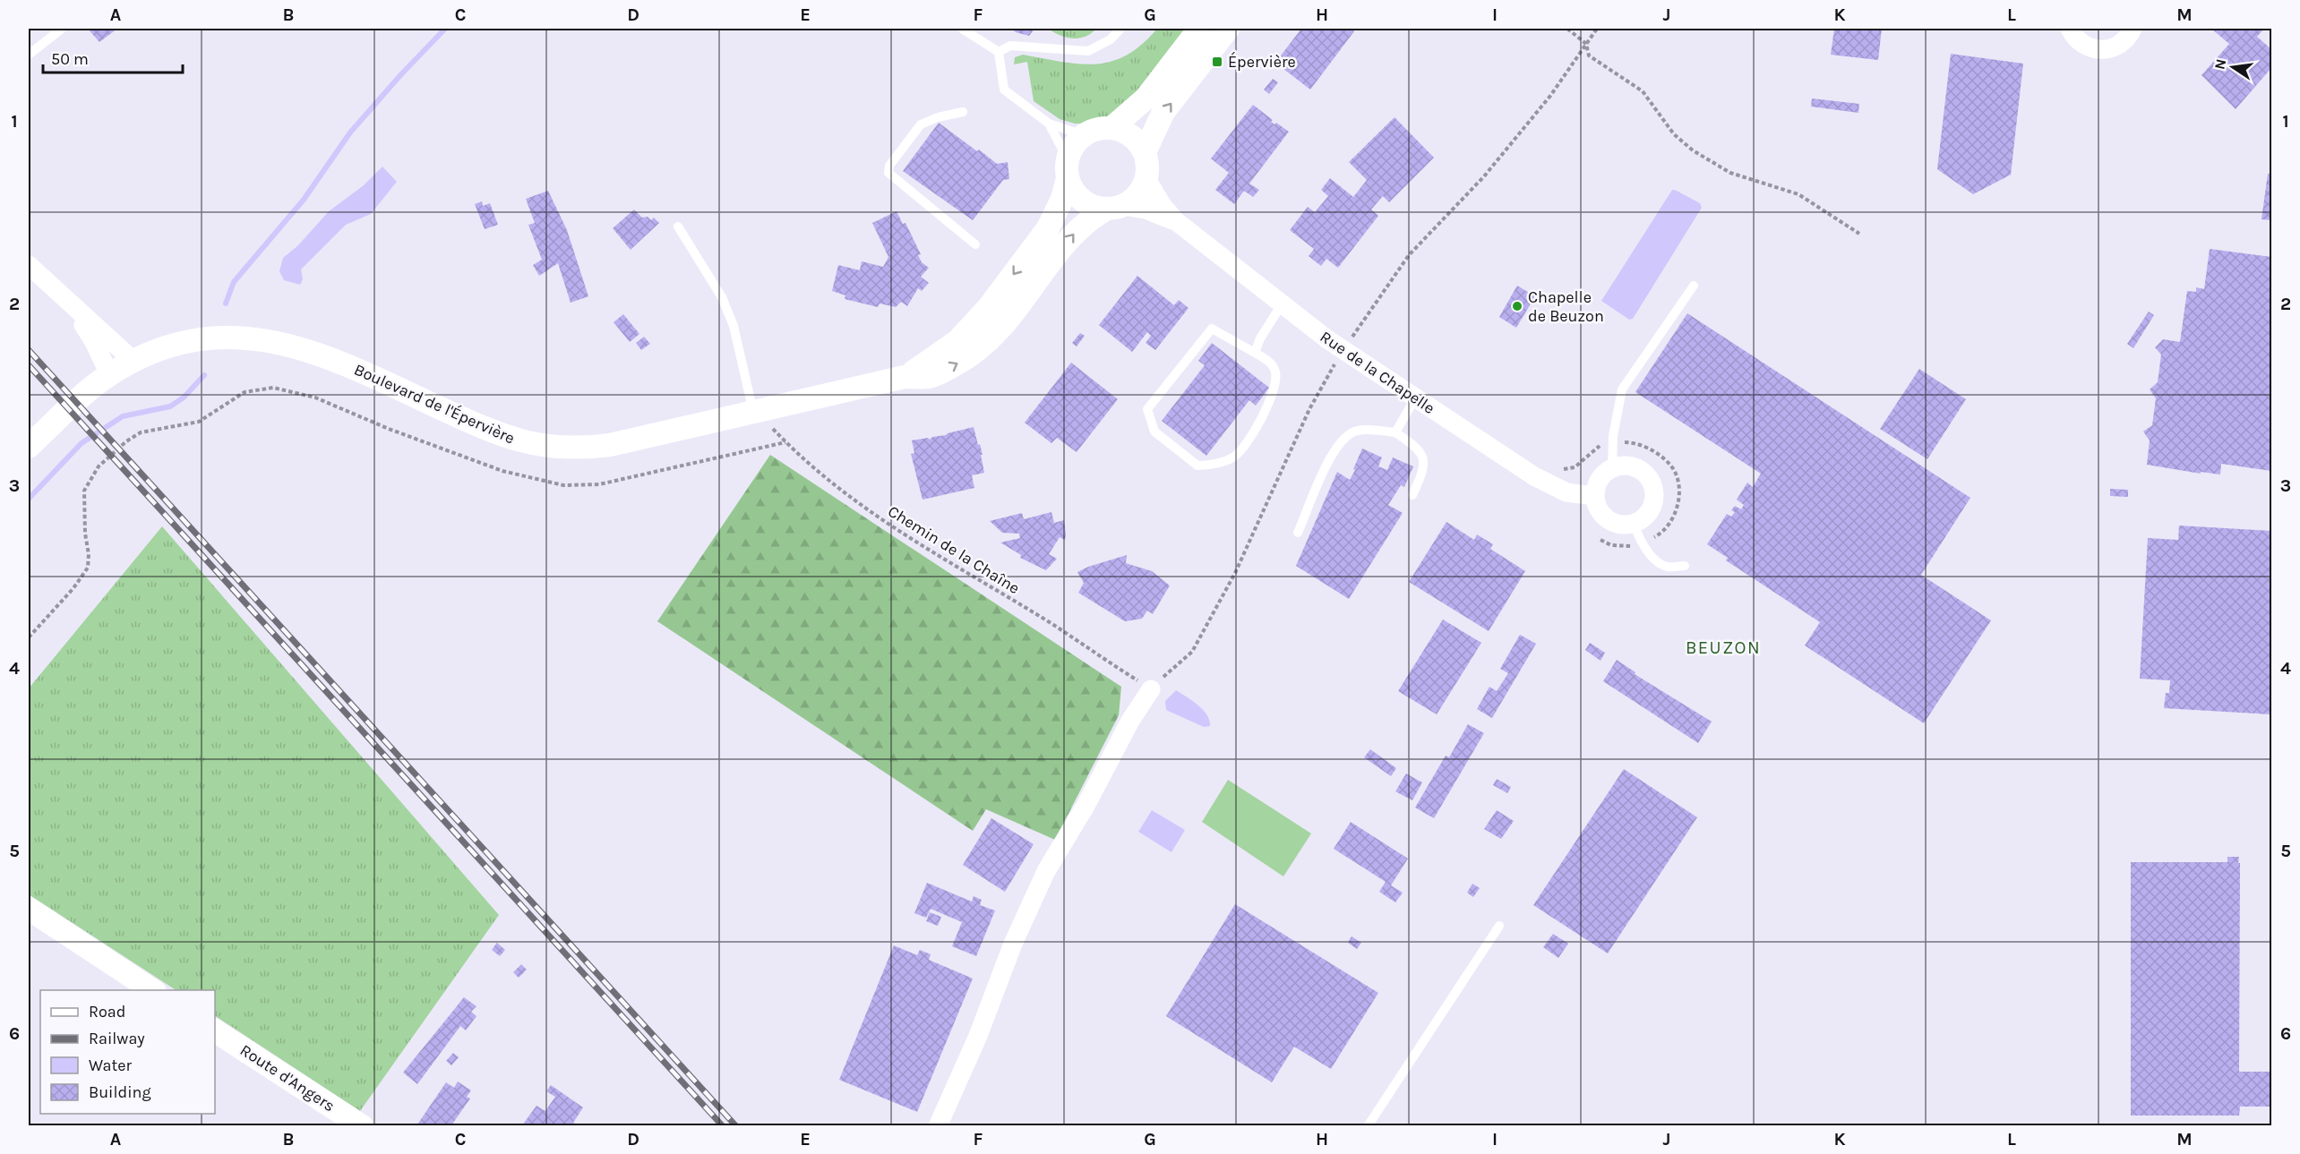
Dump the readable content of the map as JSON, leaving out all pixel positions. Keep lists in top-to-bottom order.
{
  "streets": {
    "street": ["Rue de la Chapelle", "Boulevard de l'Épervière", "Route d'Angers"],
    "path": ["Chemin de la Chaîne"]
  },
  "crossings": [
    ["Rue de la Chapelle", "Boulevard de l'Épervière"],
    ["Boulevard de l'Épervière", "Chemin de la Chaîne"]
  ],
  "districts": ["BEUZON"],
  "places": {
    "transit": ["Épervière"],
    "other": ["Chapelle de Beuzon"]
  },
  "legend": [
    "Road",
    "Railway",
    "Water",
    "Building"
  ],
  "scale_bar": "50 m",
  "north": "left",
  "grid": {
    "columns": [
      "A",
      "B",
      "C",
      "D",
      "E",
      "F",
      "G",
      "H",
      "I",
      "J",
      "K",
      "L",
      "M"
    ],
    "rows": [
      "1",
      "2",
      "3",
      "4",
      "5",
      "6"
    ]
  }
}
